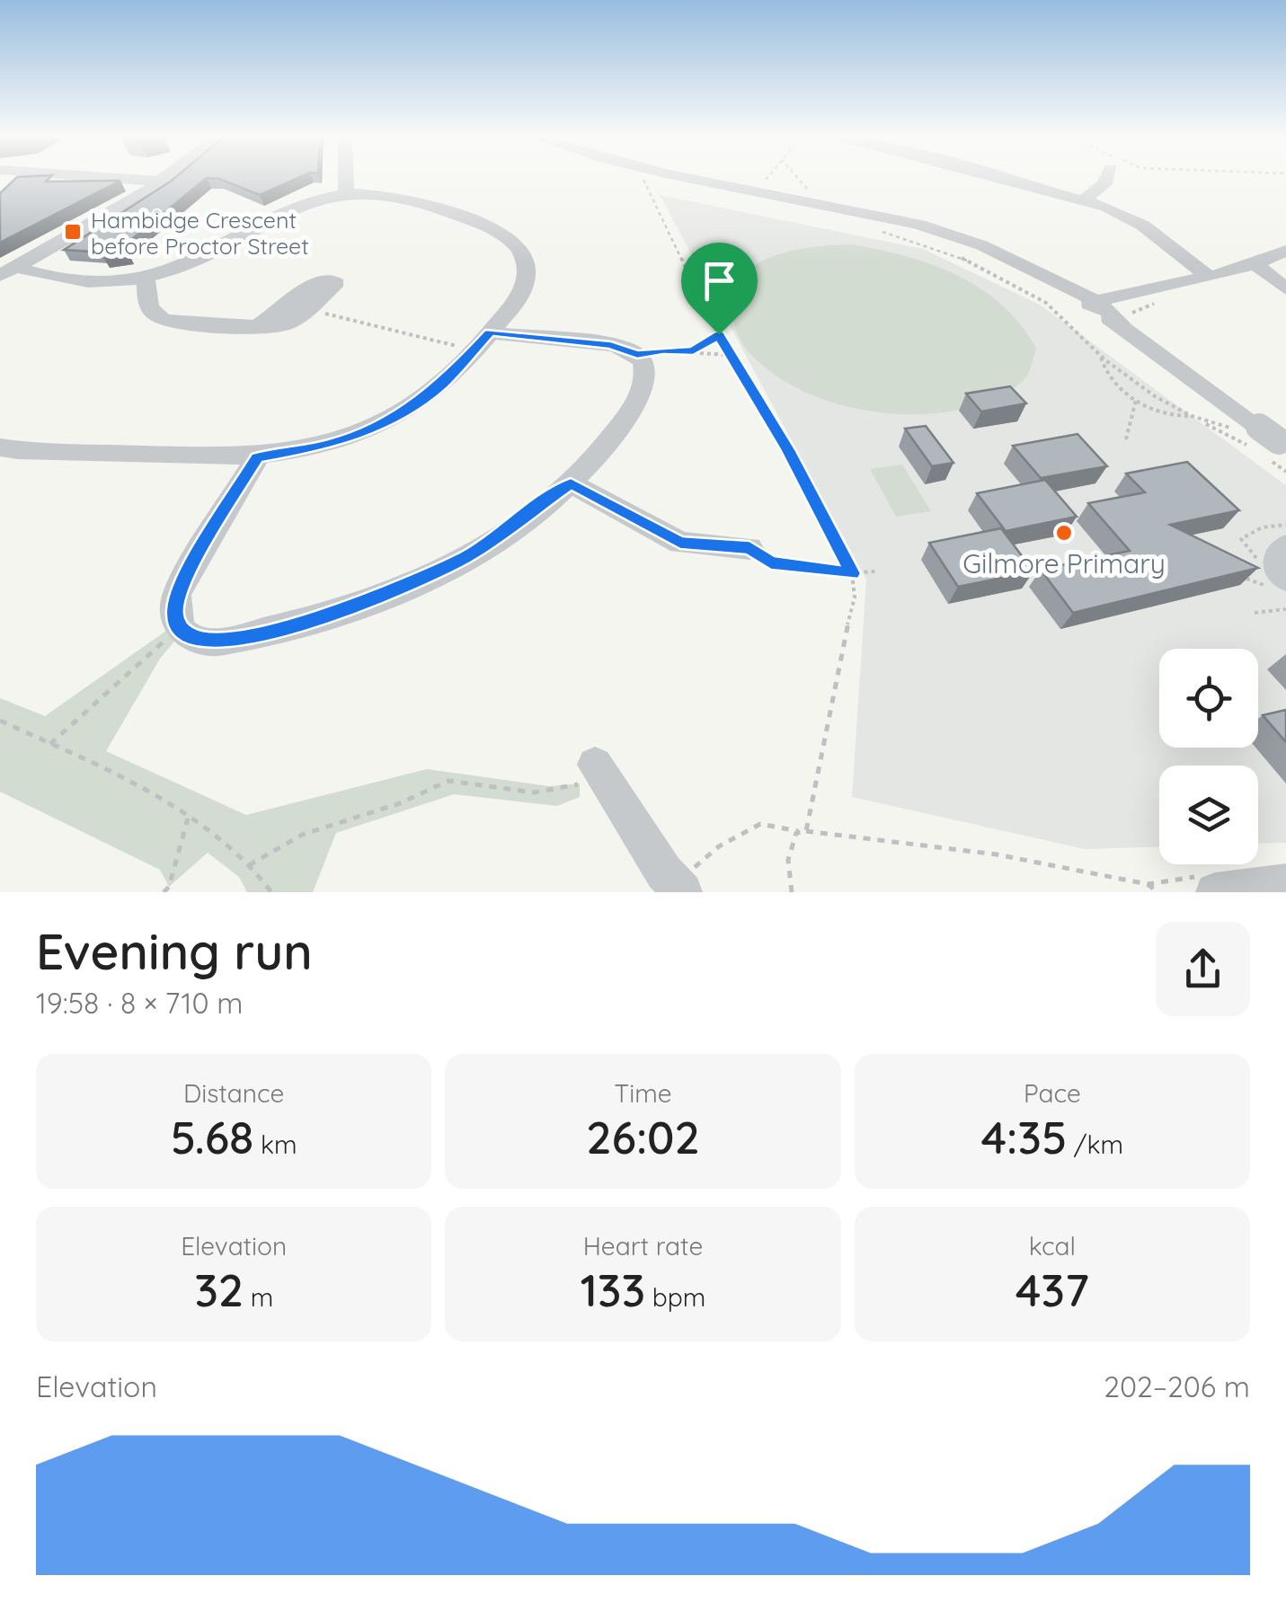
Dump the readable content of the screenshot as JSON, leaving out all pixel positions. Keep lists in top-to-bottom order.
{
  "places": {
    "transit": ["Hambidge Crescent before Proctor Street"],
    "other": ["Gilmore Primary"]
  },
  "page": {
    "heading": ["Evening run", "19:58 · 8 × 710 m"],
    "stats": [
      ["Distance", "5.68 km"],
      ["Time", "26:02"],
      ["Pace", "4:35 /km"],
      ["Elevation", "32 m"],
      ["Heart rate", "133 bpm"],
      ["kcal", "437"]
    ],
    "chart": ["Elevation", "202–206 m"]
  }
}
